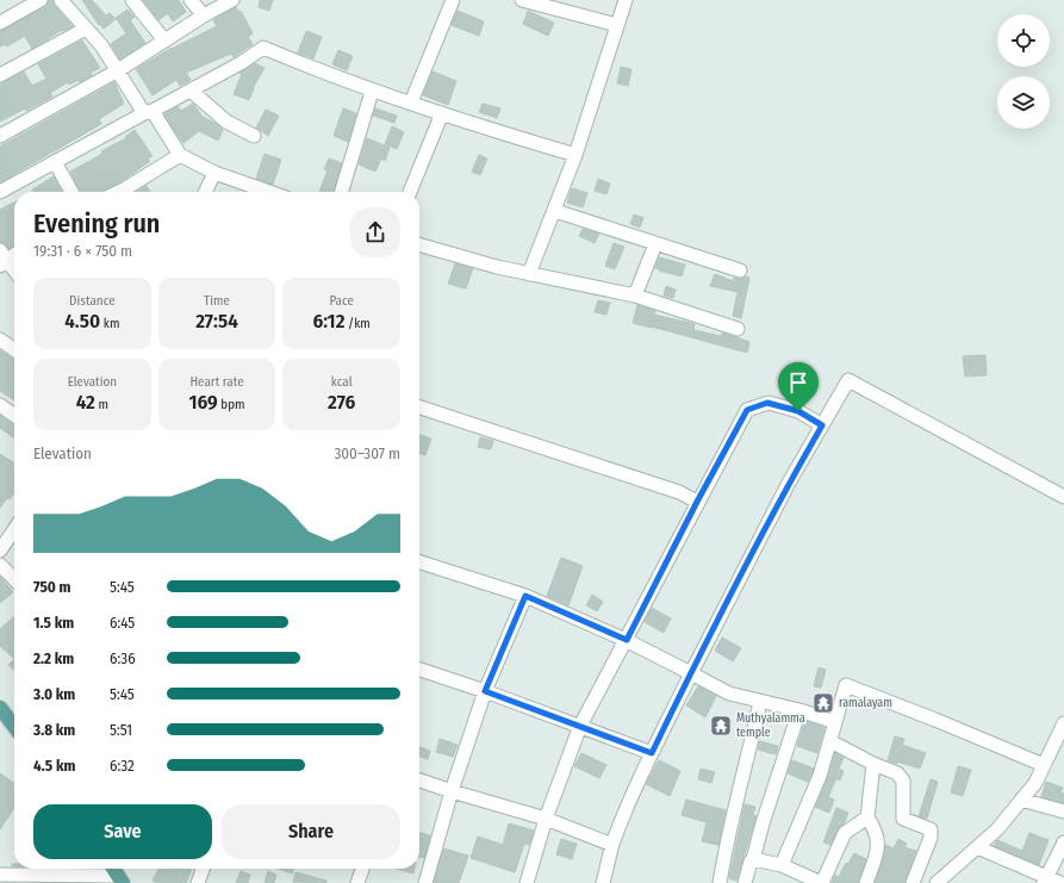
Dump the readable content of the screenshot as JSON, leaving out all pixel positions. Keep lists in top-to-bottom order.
{
  "places": {
    "temple": ["ramalayam", "Muthyalamma temple"]
  },
  "page": {
    "heading": ["Evening run", "19:31 · 6 × 750 m"],
    "stats": [
      ["Distance", "4.50 km"],
      ["Time", "27:54"],
      ["Pace", "6:12 /km"],
      ["Elevation", "42 m"],
      ["Heart rate", "169 bpm"],
      ["kcal", "276"]
    ],
    "chart": ["Elevation", "300–307 m"],
    "list": [
      {
        "name": "750 m",
        "note": "5:45"
      },
      {
        "name": "1.5 km",
        "note": "6:45"
      },
      {
        "name": "2.2 km",
        "note": "6:36"
      },
      {
        "name": "3.0 km",
        "note": "5:45"
      },
      {
        "name": "3.8 km",
        "note": "5:51"
      },
      {
        "name": "4.5 km",
        "note": "6:32"
      }
    ],
    "buttons": ["Save", "Share"]
  }
}
